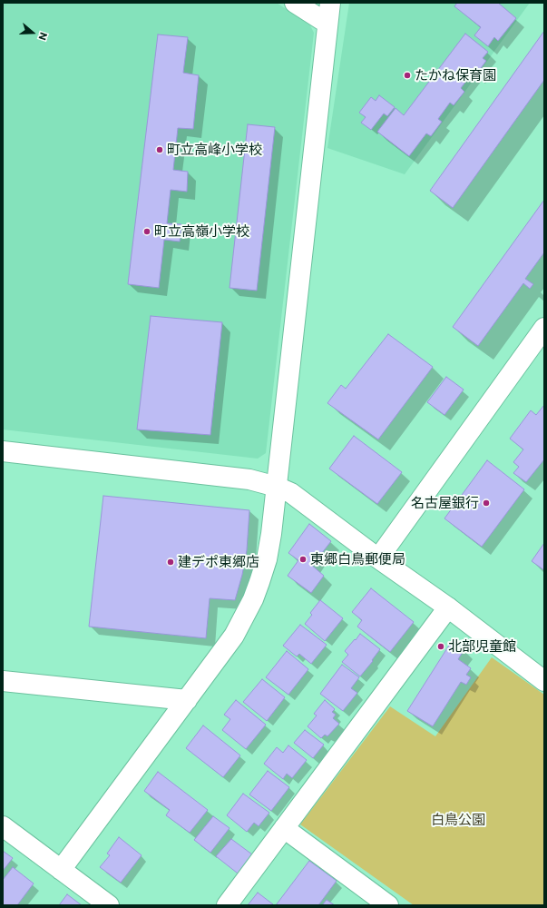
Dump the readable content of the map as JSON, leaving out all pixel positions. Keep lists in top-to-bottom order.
{
  "parks": ["白鳥公園"],
  "places": [
    "たかね保育園",
    "町立高峰小学校",
    "町立高嶺小学校",
    "名古屋銀行",
    "東郷白鳥郵便局",
    "建デポ東郷店",
    "北部児童館"
  ],
  "north": "right"
}
